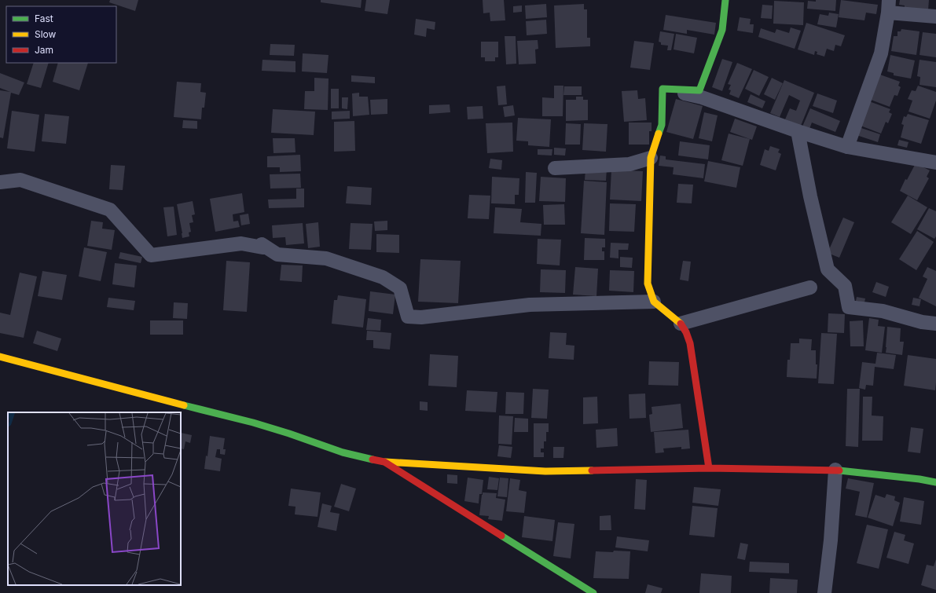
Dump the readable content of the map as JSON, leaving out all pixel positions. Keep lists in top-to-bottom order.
{
  "legend": ["Fast", "Slow", "Jam"]
}
